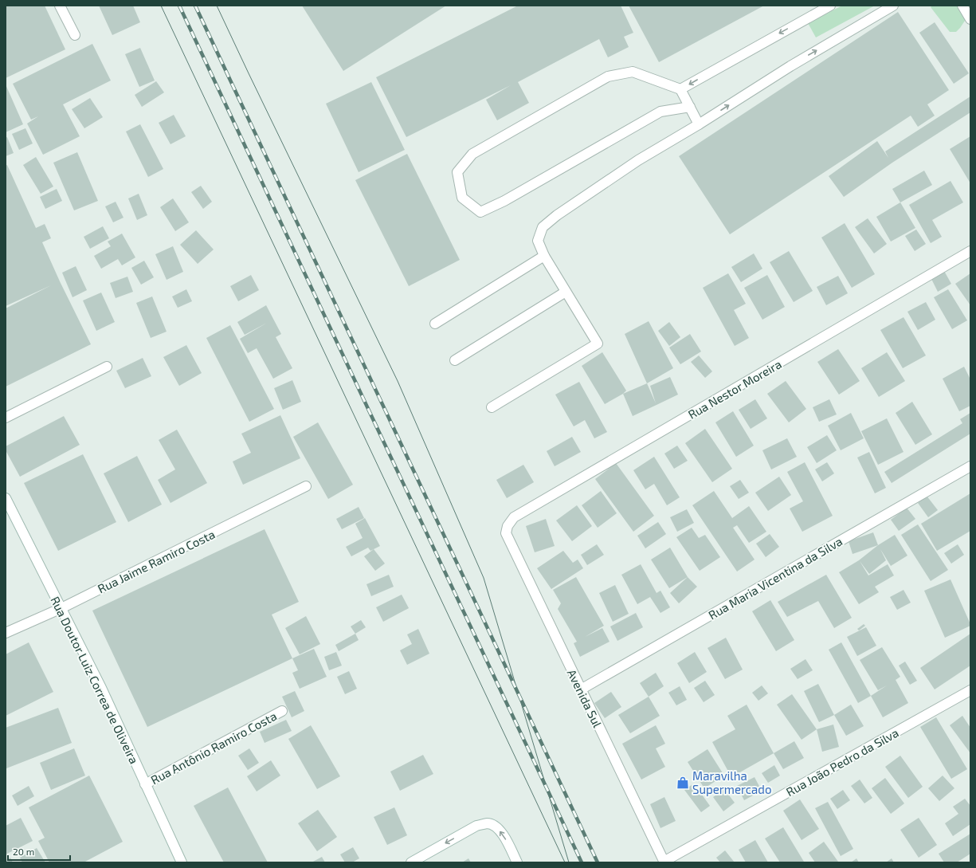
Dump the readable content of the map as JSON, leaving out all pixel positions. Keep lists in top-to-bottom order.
{
  "streets": {
    "street": [
      "Rua Nestor Moreira",
      "Rua Jaime Ramiro Costa",
      "Rua Maria Vicentina da Silva",
      "Rua Doutor Luiz Correa de Oliveira",
      "Avenida Sul",
      "Rua Antônio Ramiro Costa",
      "Rua João Pedro da Silva"
    ]
  },
  "crossings": [
    ["Rua Nestor Moreira", "Avenida Sul"],
    ["Rua Jaime Ramiro Costa", "Rua Doutor Luiz Correa de Oliveira"],
    ["Rua Maria Vicentina da Silva", "Avenida Sul"],
    ["Rua Doutor Luiz Correa de Oliveira", "Rua Antônio Ramiro Costa"],
    ["Avenida Sul", "Rua João Pedro da Silva"]
  ],
  "places": {
    "shop": ["Maravilha Supermercado"]
  },
  "scale_bar": "20 m"
}
